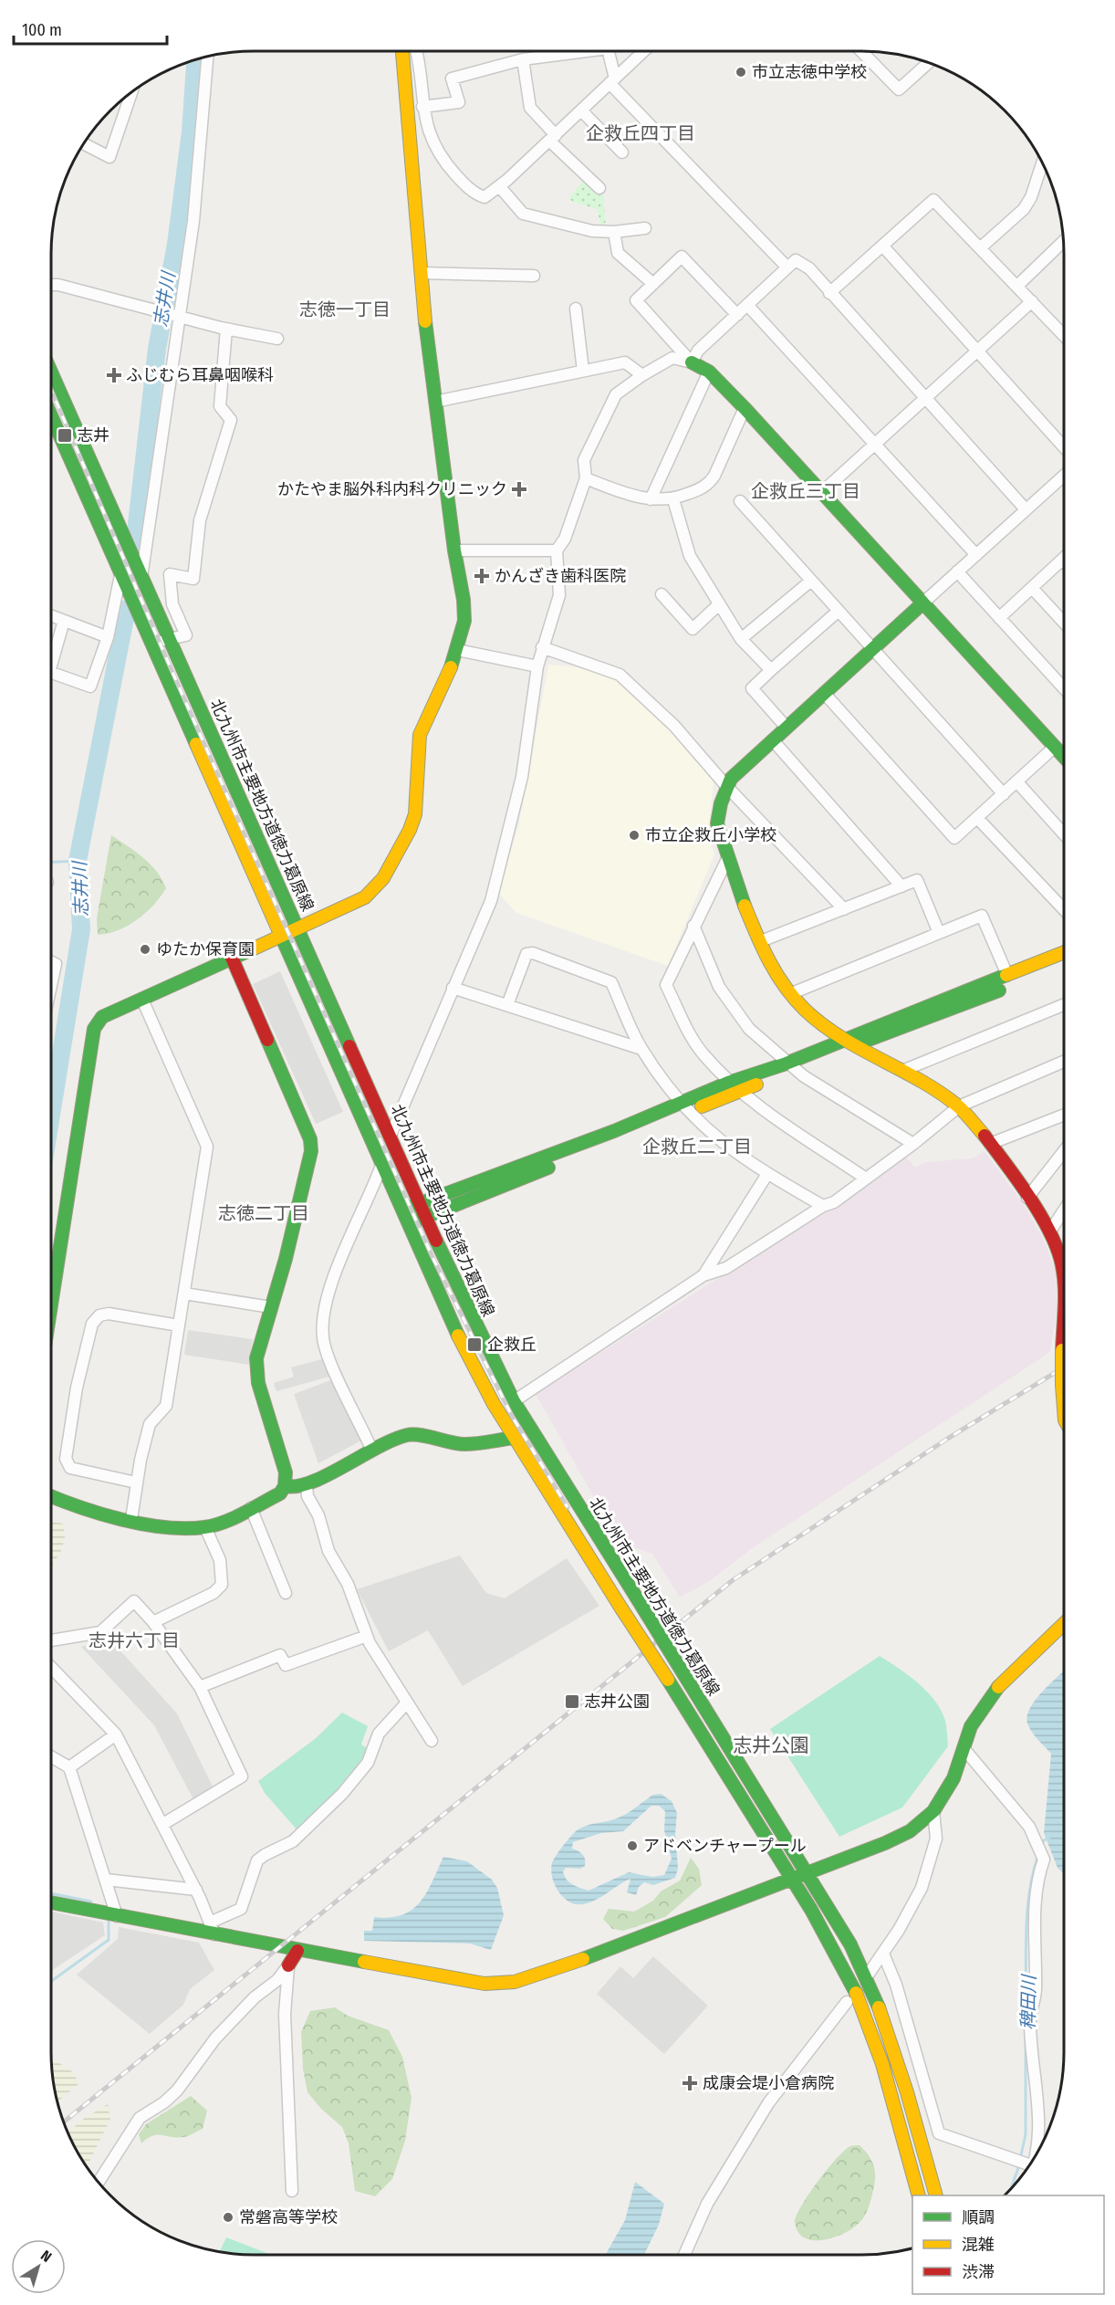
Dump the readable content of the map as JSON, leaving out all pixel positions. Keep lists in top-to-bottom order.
{
  "streets": {
    "street": ["北九州市主要地方道徳力葛原線"]
  },
  "districts": [
    "企救丘四丁目",
    "志徳一丁目",
    "企救丘三丁目",
    "企救丘二丁目",
    "志徳二丁目",
    "志井六丁目",
    "志井公園"
  ],
  "water": ["志井川", "稗田川"],
  "places": {
    "other": [
      "市立志徳中学校",
      "市立企救丘小学校",
      "ゆたか保育園",
      "アドベンチャープール",
      "常磐高等学校"
    ],
    "health": [
      "ふじむら耳鼻咽喉科",
      "かたやま脳外科内科クリニック",
      "かんざき歯科医院",
      "成康会堤小倉病院"
    ],
    "transit": ["志井", "企救丘", "志井公園"]
  },
  "legend": ["順調", "混雑", "渋滞"],
  "scale_bar": "100 m",
  "north": "top right"
}
